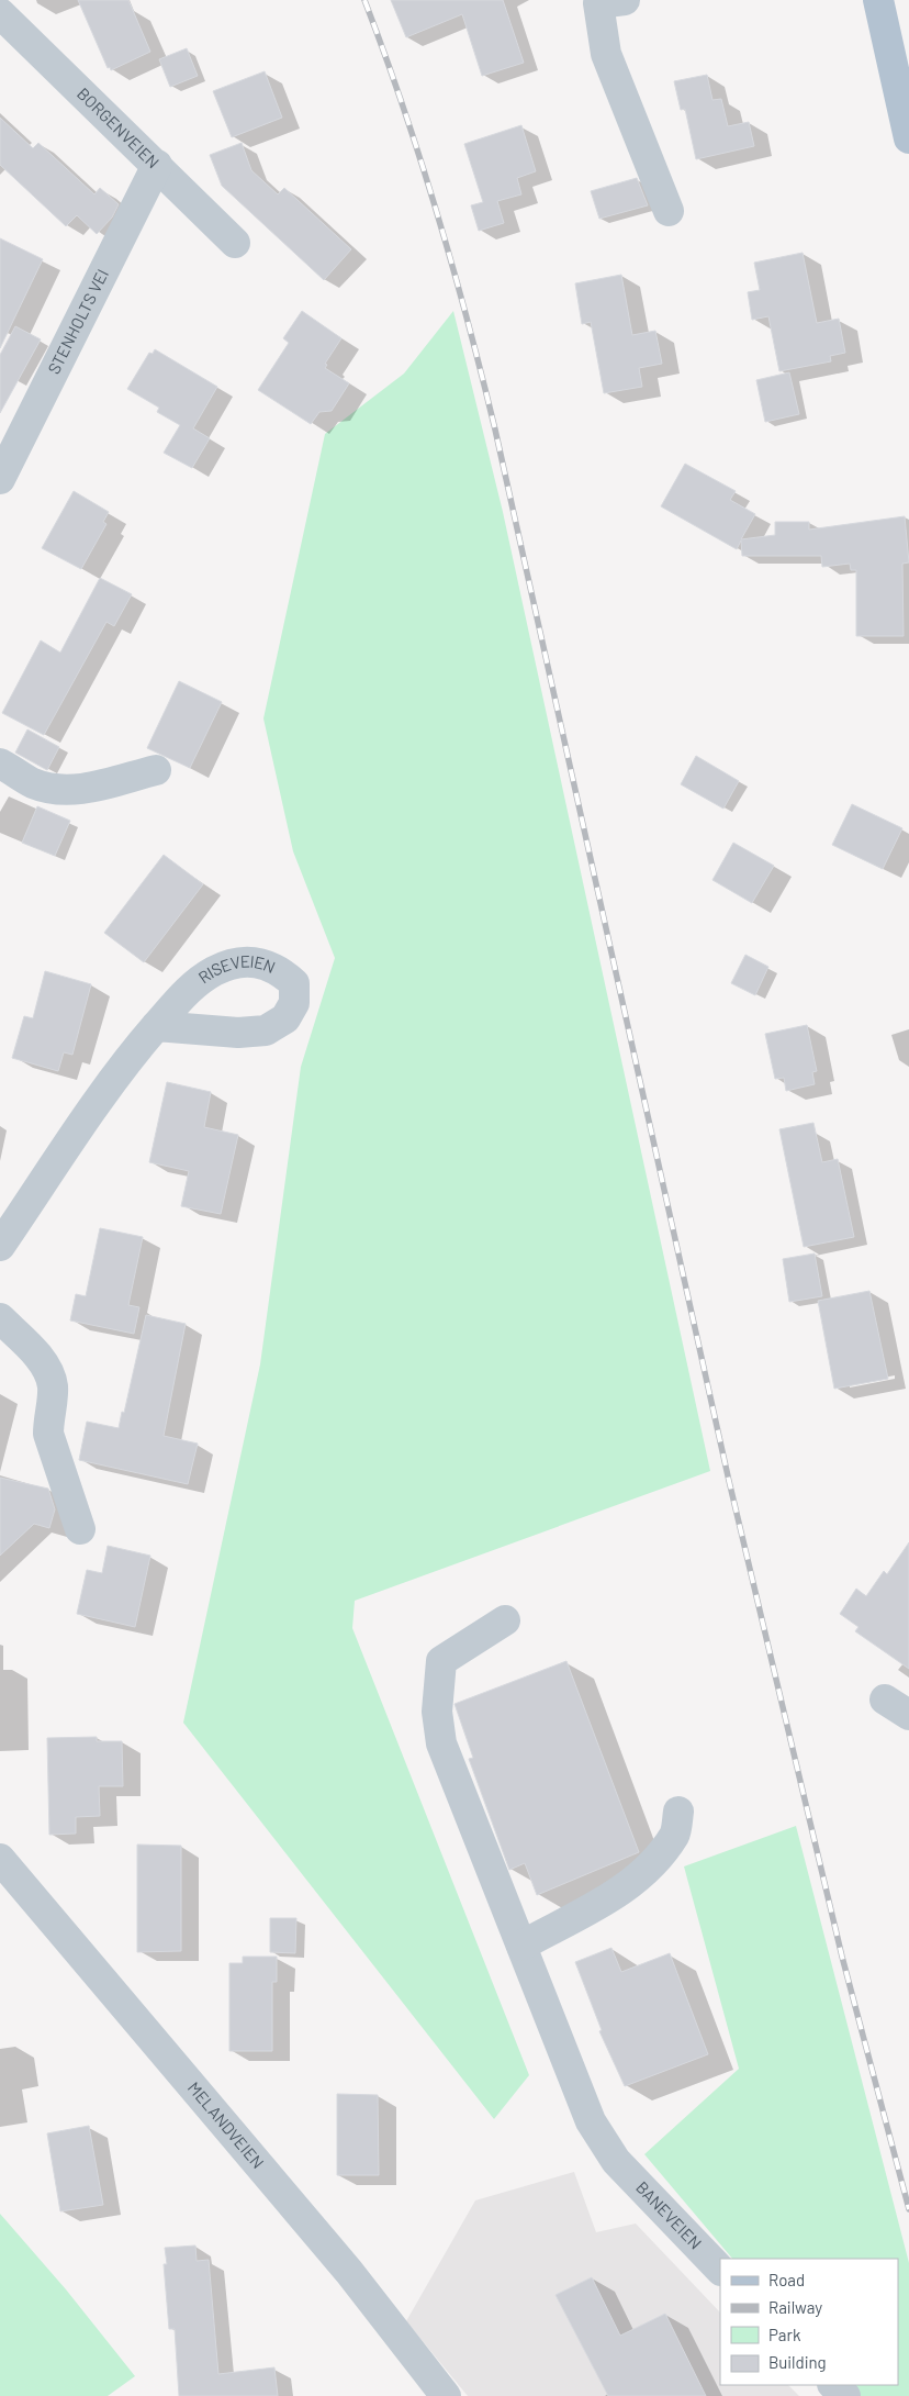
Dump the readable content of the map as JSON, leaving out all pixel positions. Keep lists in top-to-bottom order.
{
  "streets": {
    "street": [
      "BORGENVEIEN",
      "STENHOLTS VEI",
      "MELANDVEIEN",
      "BANEVEIEN"
    ]
  },
  "crossings": [
    ["BORGENVEIEN", "STENHOLTS VEI"]
  ],
  "legend": [
    "Road",
    "Railway",
    "Park",
    "Building"
  ]
}
